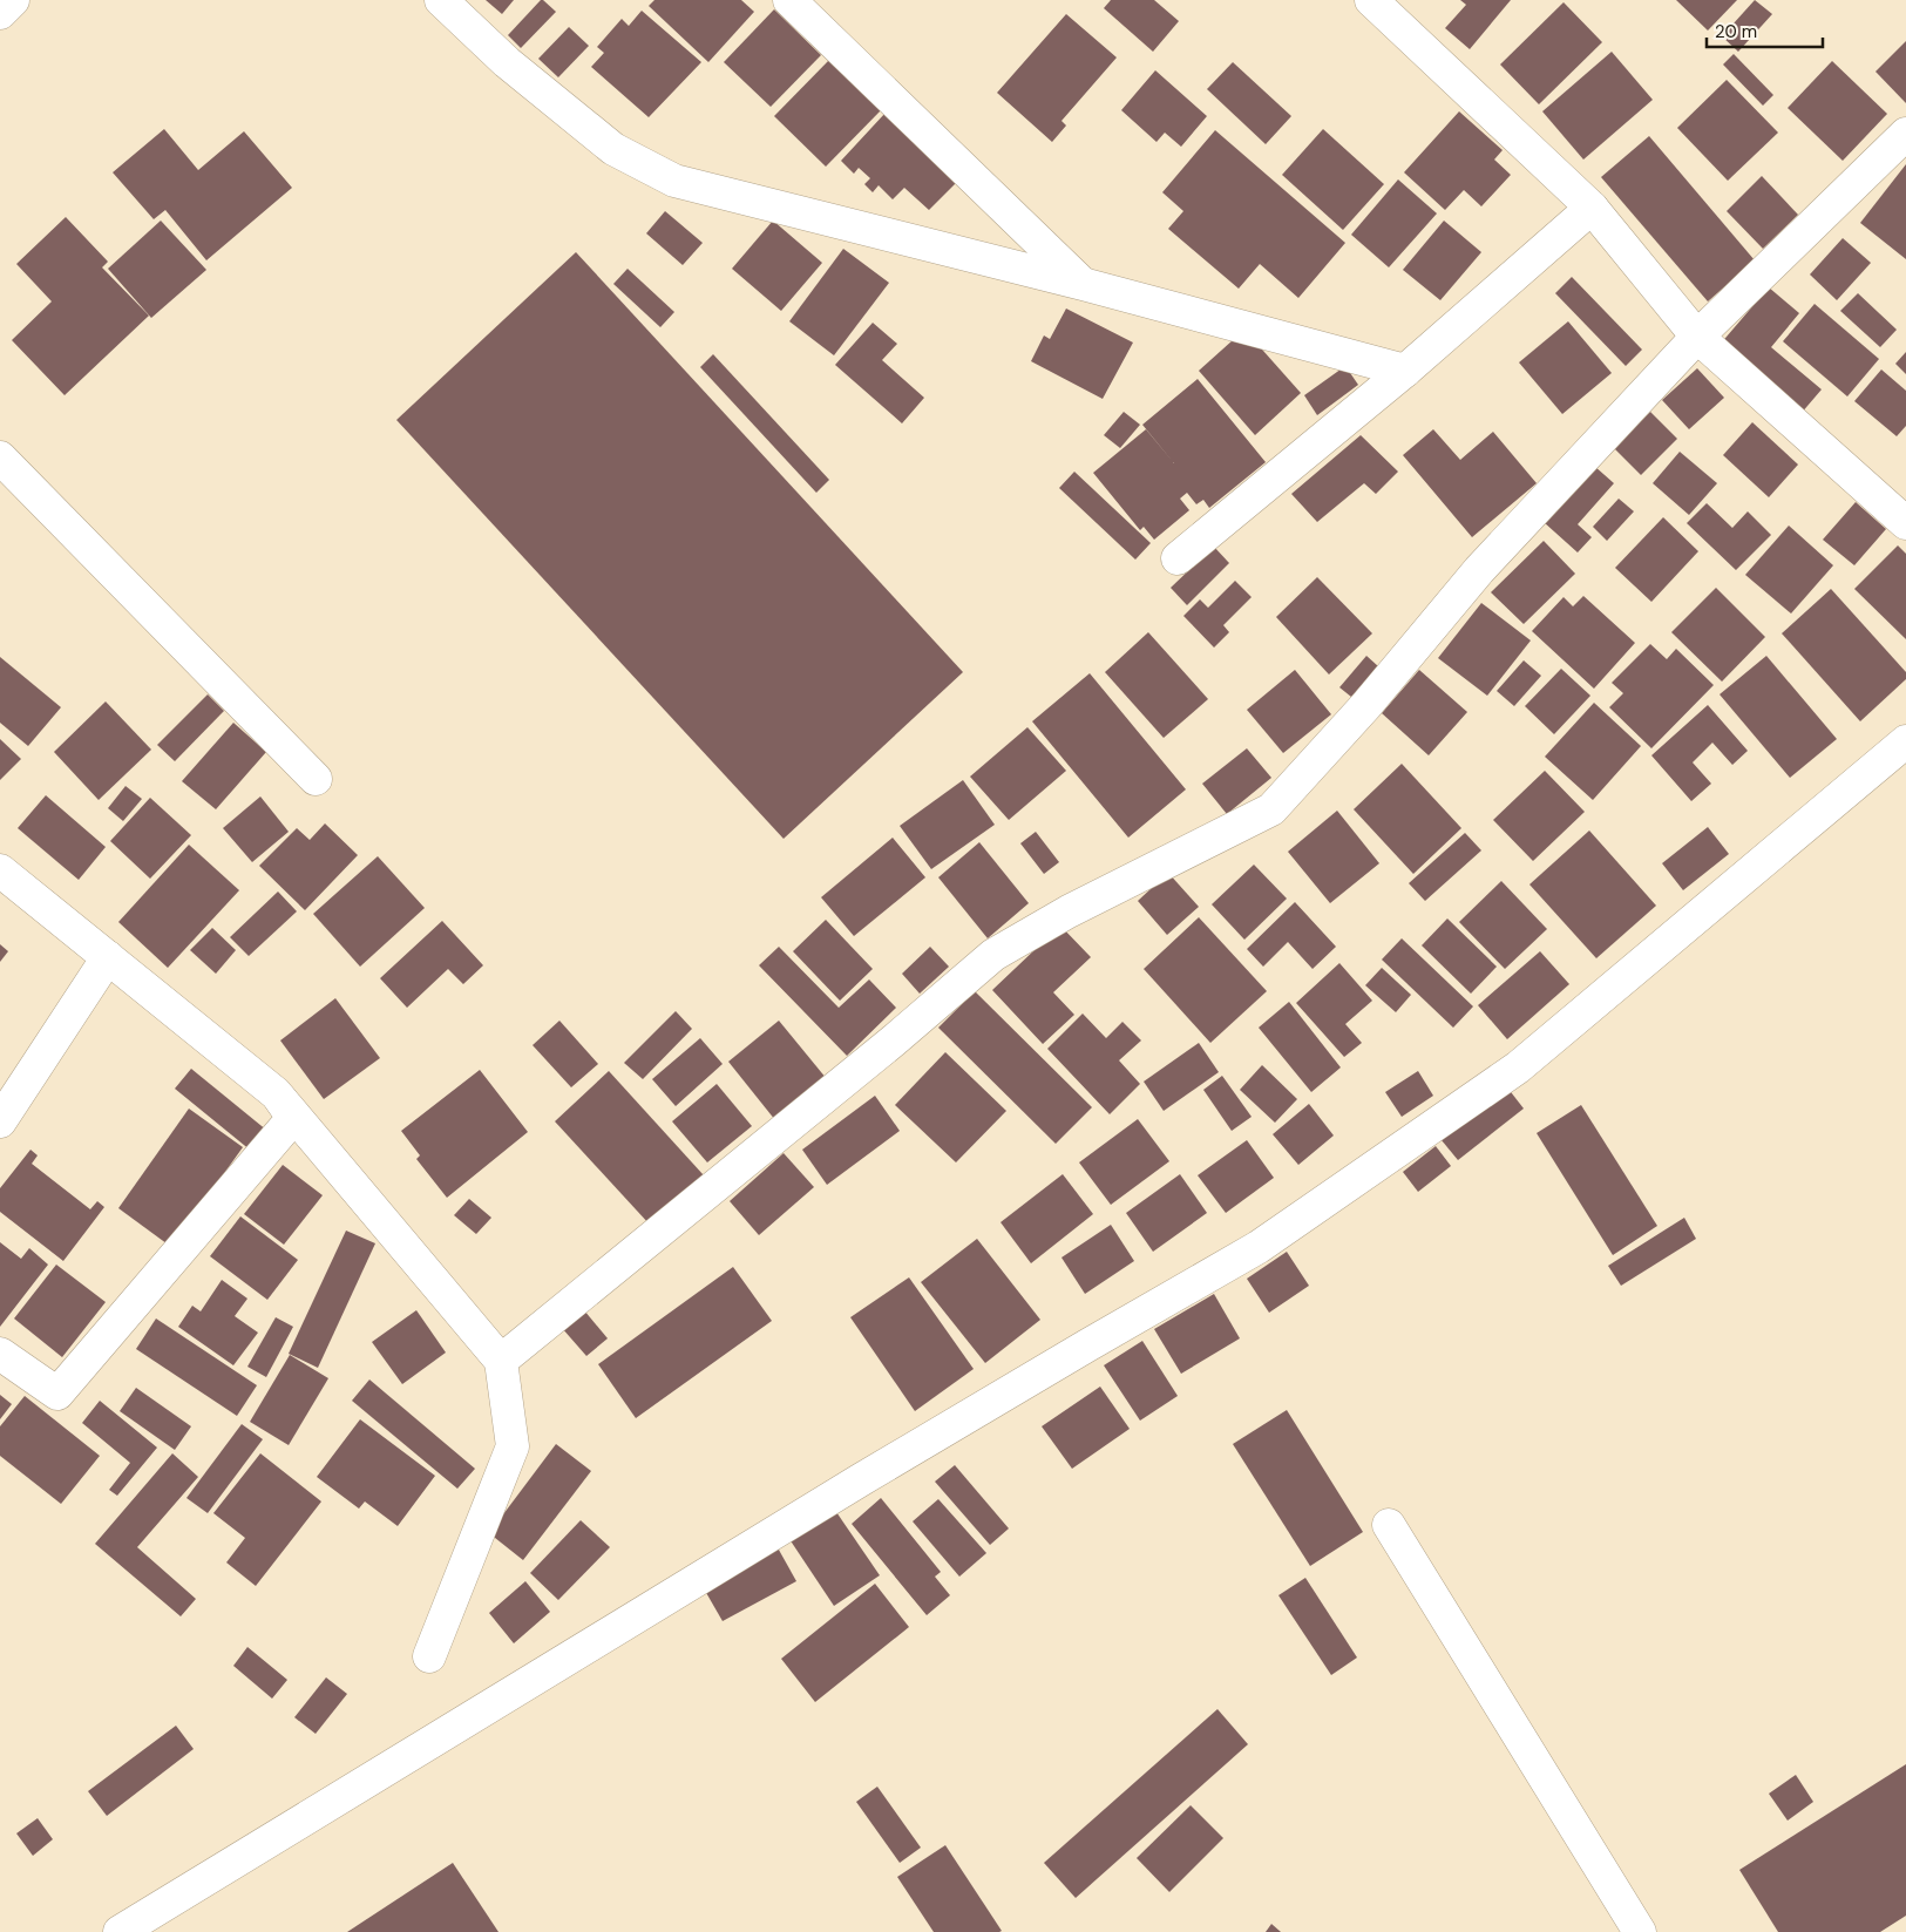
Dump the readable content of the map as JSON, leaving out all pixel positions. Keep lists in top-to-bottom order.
{
  "scale_bar": "20 m"
}
